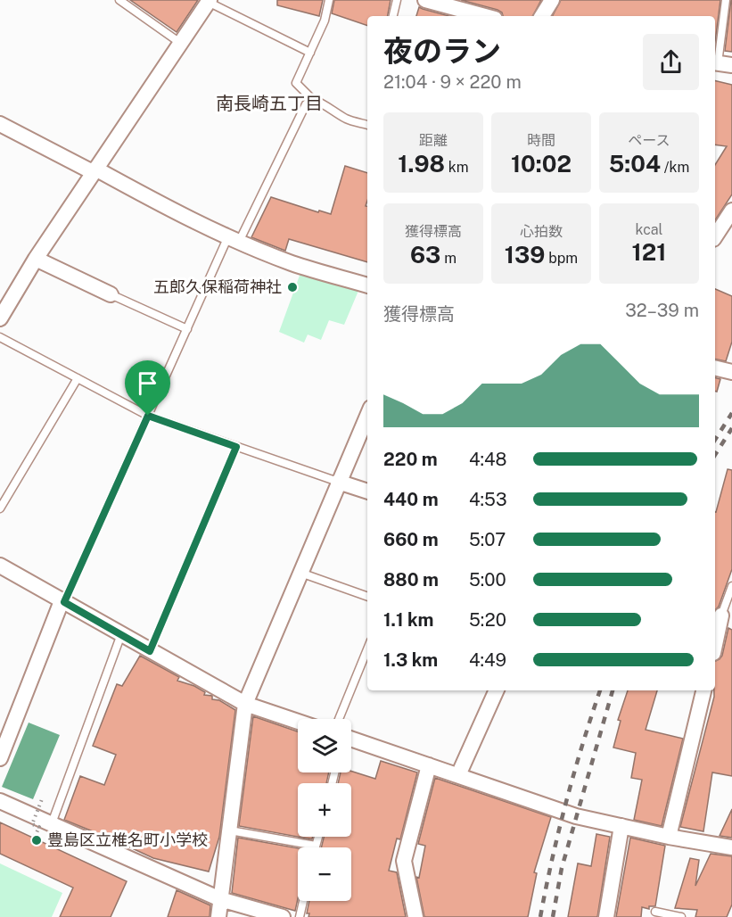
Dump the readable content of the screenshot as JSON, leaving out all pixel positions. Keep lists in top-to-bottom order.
{
  "districts": ["南長崎五丁目"],
  "places": ["五郎久保稲荷神社", "豊島区立椎名町小学校"],
  "page": {
    "heading": ["夜のラン", "21:04 · 9 × 220 m"],
    "stats": [
      ["距離", "1.98 km"],
      ["時間", "10:02"],
      ["ペース", "5:04 /km"],
      ["獲得標高", "63 m"],
      ["心拍数", "139 bpm"],
      ["kcal", "121"]
    ],
    "chart": ["獲得標高", "32–39 m"],
    "list": [
      {
        "name": "220 m",
        "note": "4:48"
      },
      {
        "name": "440 m",
        "note": "4:53"
      },
      {
        "name": "660 m",
        "note": "5:07"
      },
      {
        "name": "880 m",
        "note": "5:00"
      },
      {
        "name": "1.1 km",
        "note": "5:20"
      },
      {
        "name": "1.3 km",
        "note": "4:49"
      }
    ],
    "map_buttons": ["+", "−"]
  }
}
